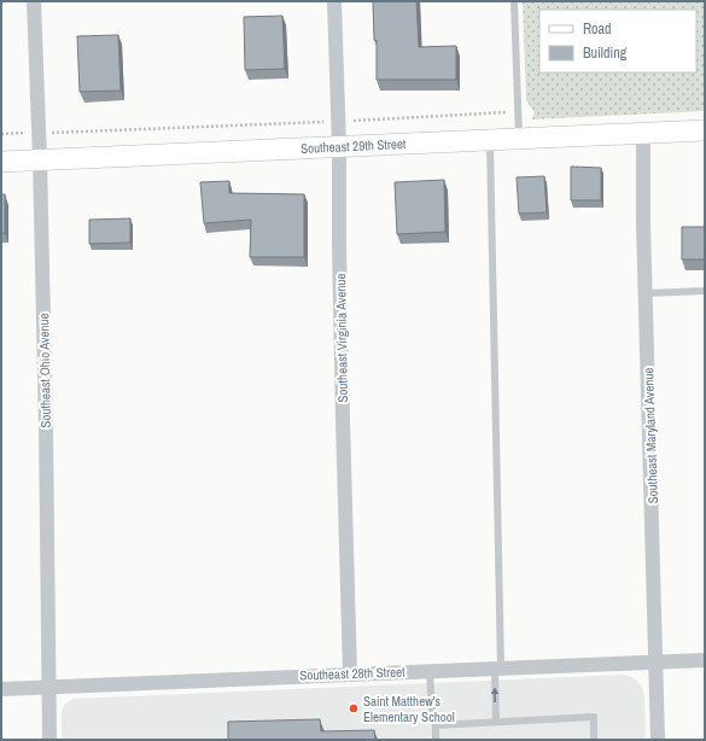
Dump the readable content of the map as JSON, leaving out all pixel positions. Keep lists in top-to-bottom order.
{
  "streets": {
    "main road": ["Southeast 29th Street"],
    "street": [
      "Southeast Virginia Avenue",
      "Southeast Ohio Avenue",
      "Southeast Maryland Avenue",
      "Southeast 28th Street"
    ]
  },
  "crossings": [
    ["Southeast 29th Street", "Southeast Virginia Avenue"],
    ["Southeast 29th Street", "Southeast Ohio Avenue"],
    ["Southeast 29th Street", "Southeast Maryland Avenue"],
    ["Southeast Virginia Avenue", "Southeast 28th Street"],
    ["Southeast Ohio Avenue", "Southeast 28th Street"],
    ["Southeast Maryland Avenue", "Southeast 28th Street"]
  ],
  "places": ["Saint Matthew's Elementary School"],
  "legend": ["Road", "Building"]
}
